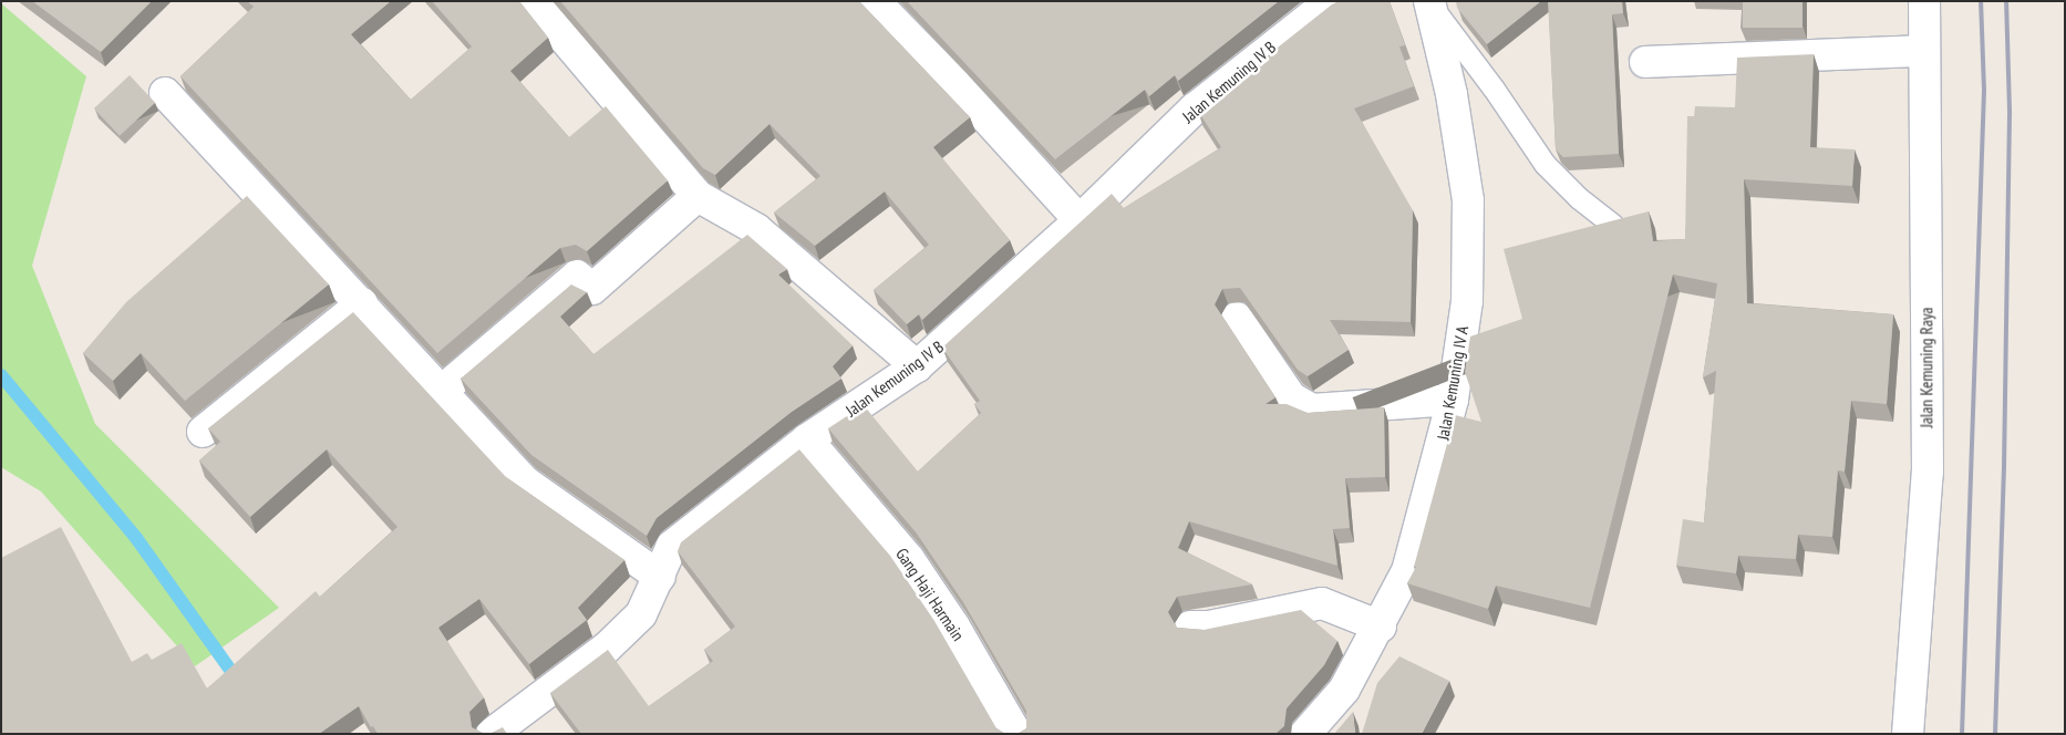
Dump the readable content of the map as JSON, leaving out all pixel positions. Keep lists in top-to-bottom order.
{
  "streets": {
    "street": [
      "Jalan Kemuning IV B",
      "Jalan Kemuning Raya",
      "Jalan Kemuning IV A",
      "Gang Haji Harmain"
    ]
  },
  "crossings": [
    ["Jalan Kemuning IV B", "Gang Haji Harmain"]
  ]
}
